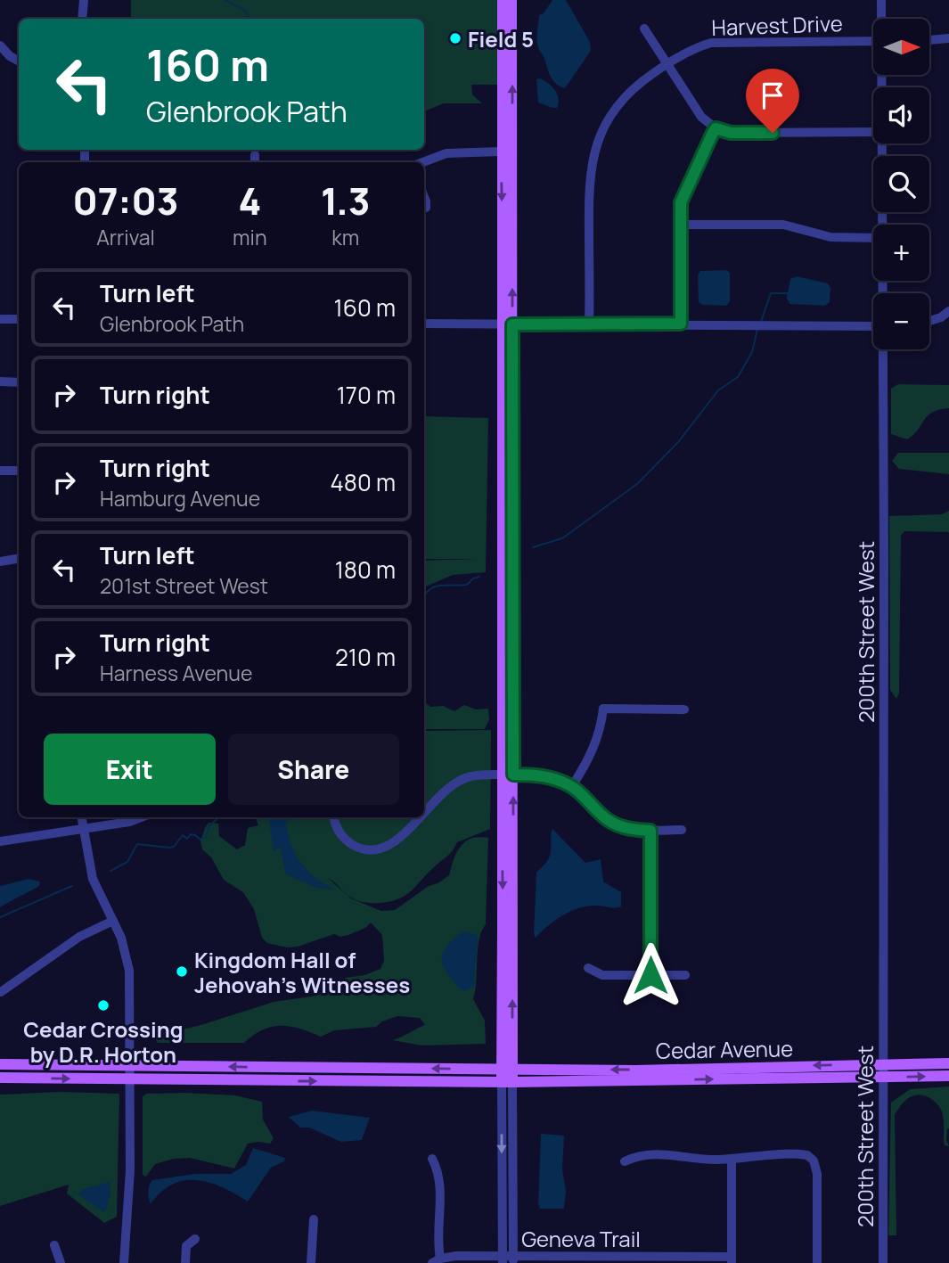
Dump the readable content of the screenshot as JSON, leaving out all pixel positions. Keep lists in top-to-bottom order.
{
  "streets": {
    "main road": ["Cedar Avenue"],
    "street": ["Harvest Drive", "200th Street West", "Geneva Trail"]
  },
  "crossings": [
    ["200th Street West", "Cedar Avenue"]
  ],
  "places": ["Field 5", "Kingdom Hall of Jehovah's Witnesses", "Cedar Crossing by D.R. Horton"],
  "north": "right",
  "page": {
    "map_buttons": ["+", "−"],
    "turn": ["160 m", "Glenbrook Path"],
    "eta": [
      "07:03",
      "Arrival",
      "4",
      "min",
      "1.3",
      "km"
    ],
    "list": [
      {
        "name": "Turn left",
        "note": "Glenbrook Path",
        "value": "160 m"
      },
      {
        "name": "Turn right",
        "value": "170 m"
      },
      {
        "name": "Turn right",
        "note": "Hamburg Avenue",
        "value": "480 m"
      },
      {
        "name": "Turn left",
        "note": "201st Street West",
        "value": "180 m"
      },
      {
        "name": "Turn right",
        "note": "Harness Avenue",
        "value": "210 m"
      }
    ],
    "buttons": ["Exit", "Share"]
  }
}
